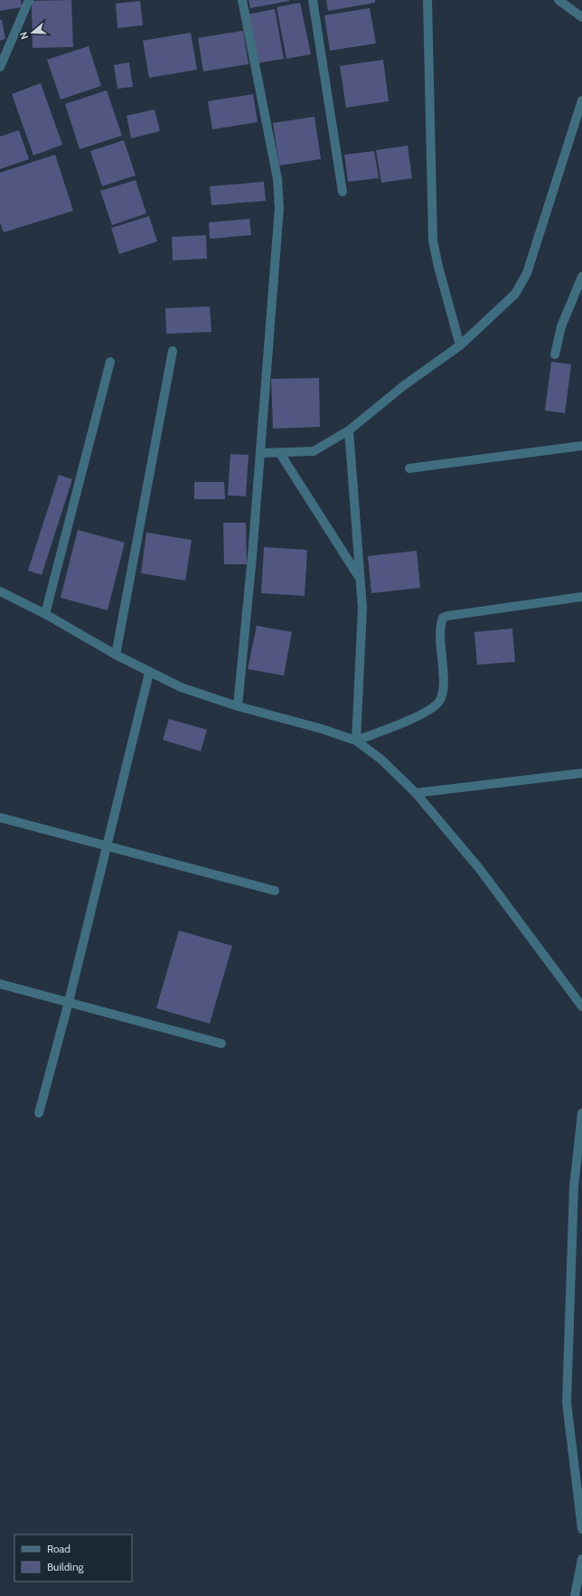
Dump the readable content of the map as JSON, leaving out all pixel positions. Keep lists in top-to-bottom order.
{
  "legend": ["Road", "Building"],
  "north": "left"
}
